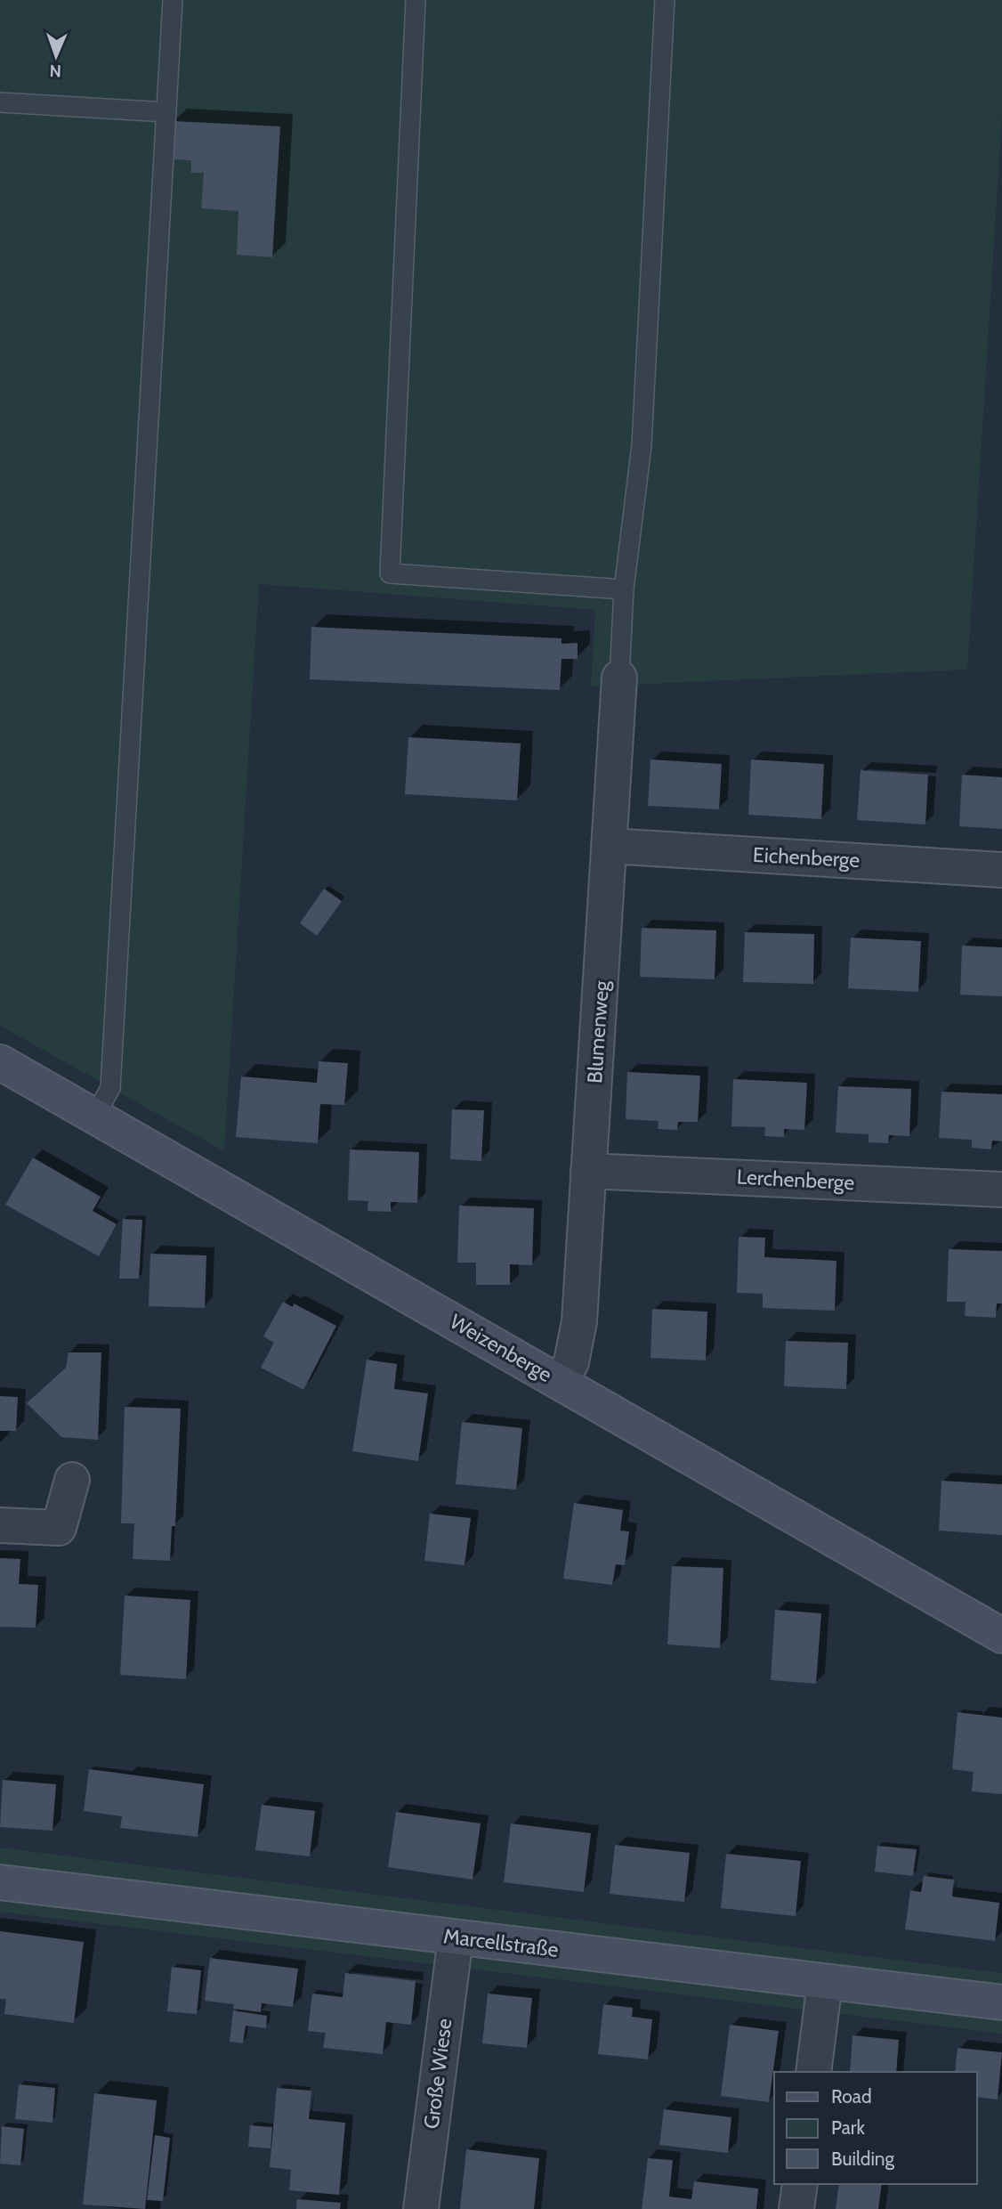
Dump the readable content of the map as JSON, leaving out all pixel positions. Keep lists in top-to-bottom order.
{
  "streets": {
    "street": [
      "Eichenberge",
      "Blumenweg",
      "Lerchenberge",
      "Weizenberge",
      "Marcellstraße",
      "Große Wiese"
    ]
  },
  "crossings": [
    ["Eichenberge", "Blumenweg"],
    ["Blumenweg", "Lerchenberge"],
    ["Blumenweg", "Weizenberge"],
    ["Marcellstraße", "Große Wiese"]
  ],
  "legend": ["Road", "Park", "Building"],
  "north": "bottom"
}
